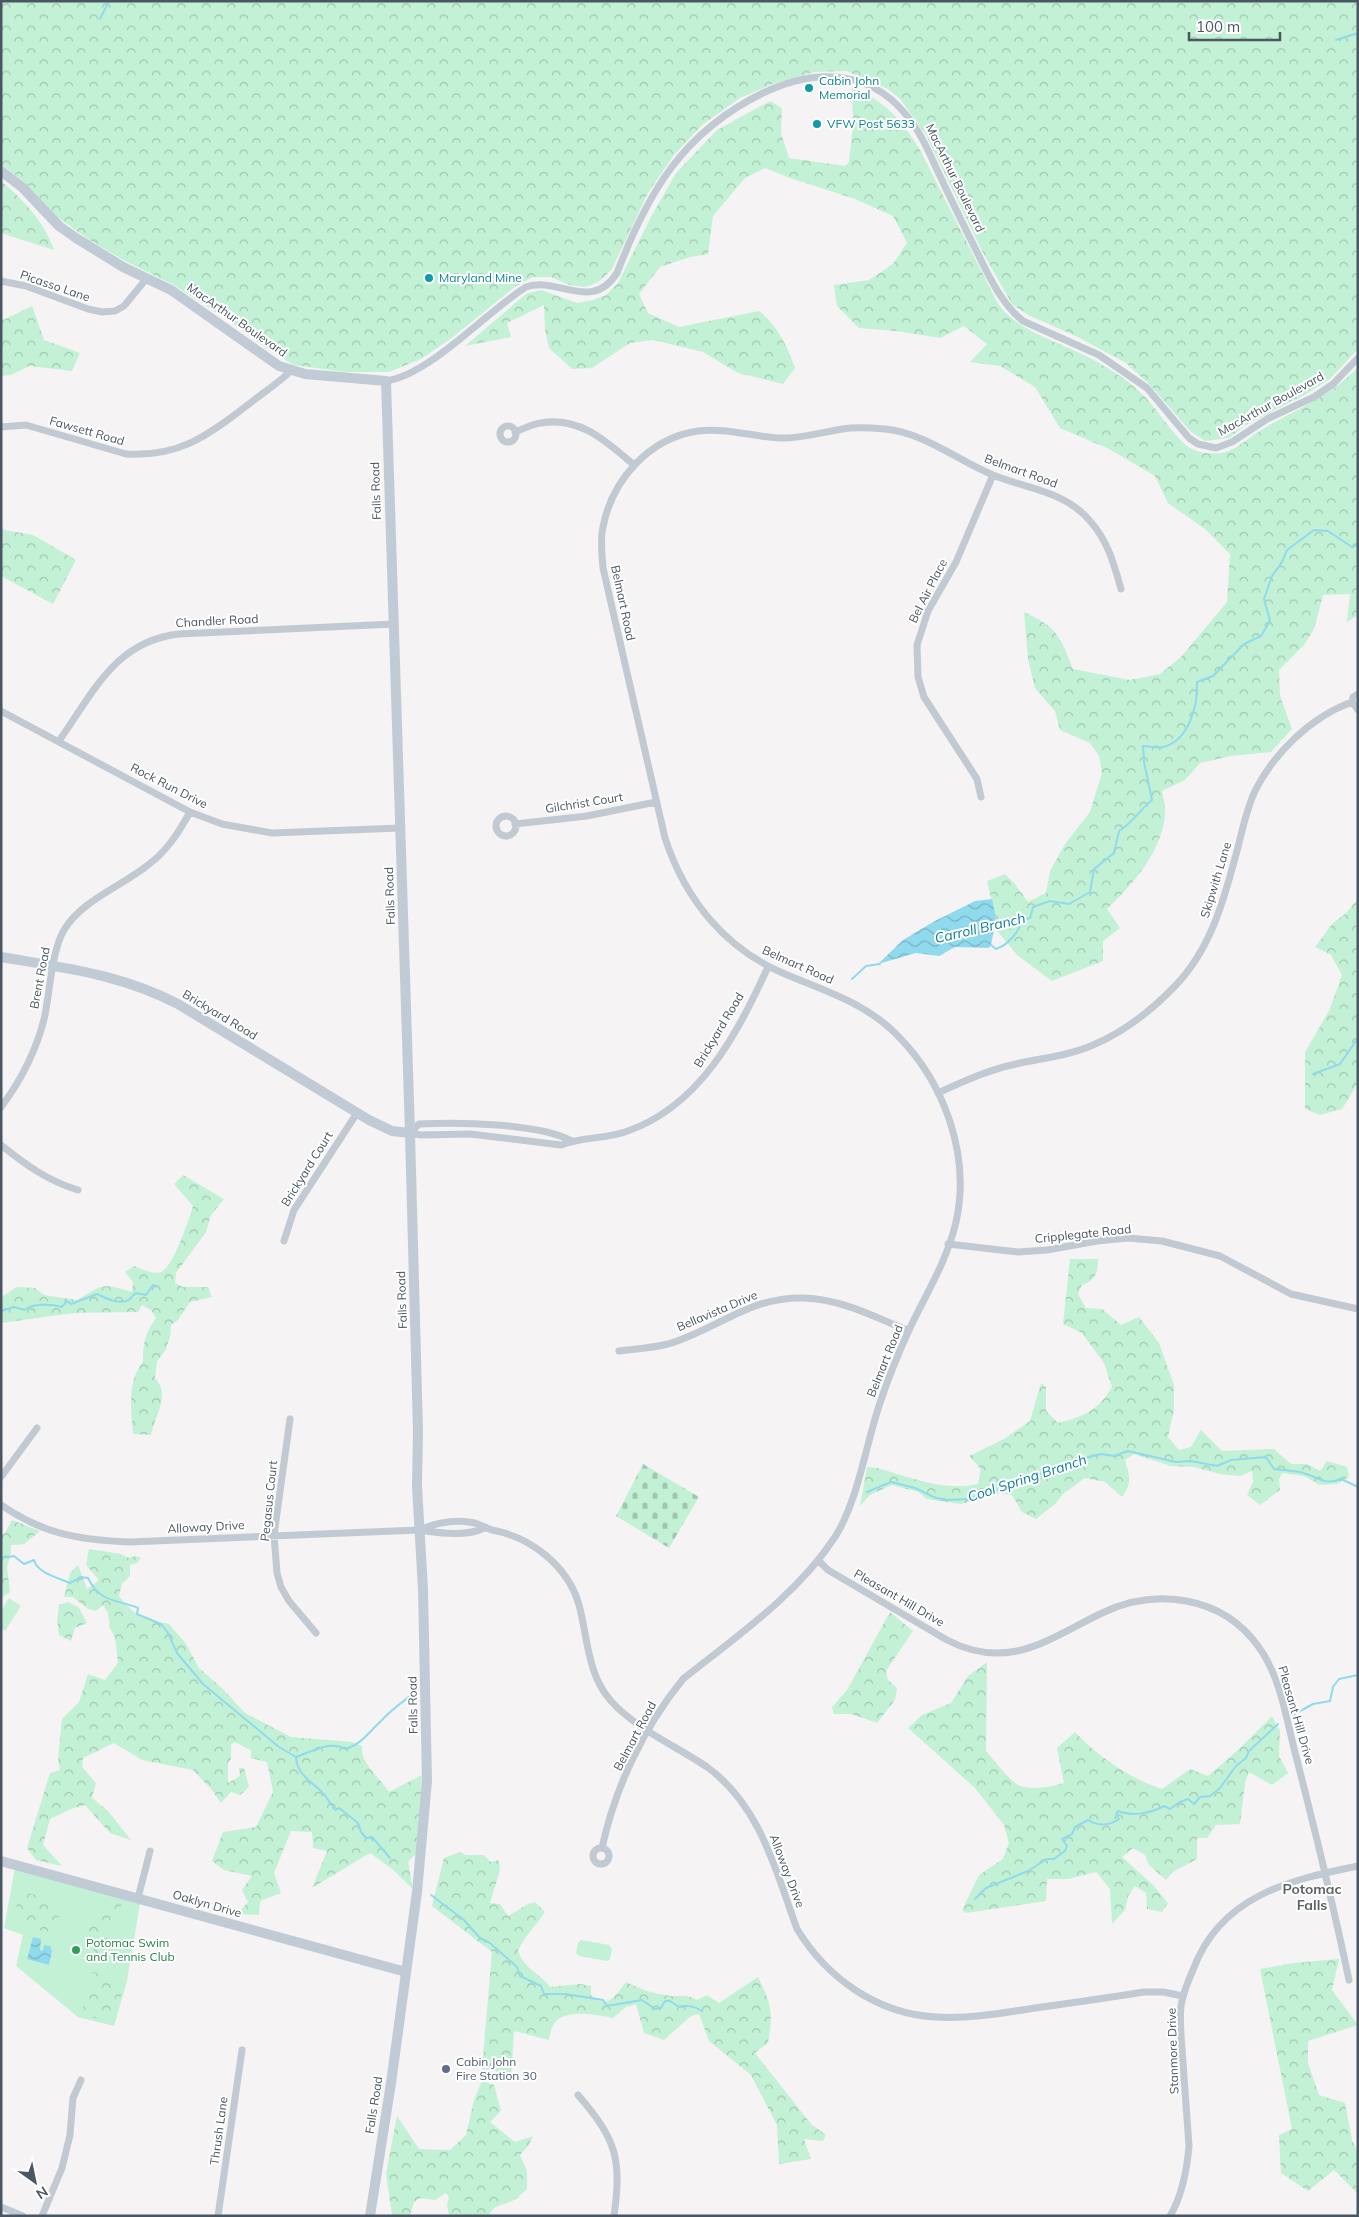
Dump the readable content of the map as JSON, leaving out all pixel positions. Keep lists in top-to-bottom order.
{
  "streets": {
    "main road": [
      "MacArthur Boulevard",
      "Falls Road",
      "Brickyard Road",
      "Oaklyn Drive"
    ],
    "street": [
      "Picasso Lane",
      "Fawsett Road",
      "Belmart Road",
      "Bel Air Place",
      "Chandler Road",
      "Rock Run Drive",
      "Gilchrist Court",
      "Skipwith Lane",
      "Brent Road",
      "Brickyard Court",
      "Cripplegate Road",
      "Bellavista Drive",
      "Pegasus Court",
      "Alloway Drive",
      "Pleasant Hill Drive",
      "Stanmore Drive",
      "Thrush Lane"
    ]
  },
  "crossings": [
    ["MacArthur Boulevard", "Picasso Lane"],
    ["MacArthur Boulevard", "Fawsett Road"],
    ["MacArthur Boulevard", "Falls Road"],
    ["Belmart Road", "Bel Air Place"],
    ["Belmart Road", "Gilchrist Court"],
    ["Belmart Road", "Skipwith Lane"],
    ["Belmart Road", "Brickyard Road"],
    ["Belmart Road", "Cripplegate Road"],
    ["Belmart Road", "Bellavista Drive"],
    ["Belmart Road", "Alloway Drive"],
    ["Belmart Road", "Pleasant Hill Drive"],
    ["Falls Road", "Chandler Road"],
    ["Falls Road", "Rock Run Drive"],
    ["Falls Road", "Brickyard Road"],
    ["Falls Road", "Alloway Drive"],
    ["Falls Road", "Oaklyn Drive"],
    ["Chandler Road", "Rock Run Drive"],
    ["Rock Run Drive", "Brent Road"],
    ["Brent Road", "Brickyard Road"],
    ["Brickyard Road", "Brickyard Court"],
    ["Pegasus Court", "Alloway Drive"],
    ["Alloway Drive", "Stanmore Drive"],
    ["Pleasant Hill Drive", "Stanmore Drive"]
  ],
  "districts": ["Potomac Falls"],
  "water": ["Carroll Branch", "Cool Spring Branch"],
  "places": [
    "Cabin John Memorial",
    "VFW Post 5633",
    "Maryland Mine",
    "Potomac Swim and Tennis Club",
    "Cabin John Fire Station 30"
  ],
  "scale_bar": "100 m",
  "north": "bottom right"
}
